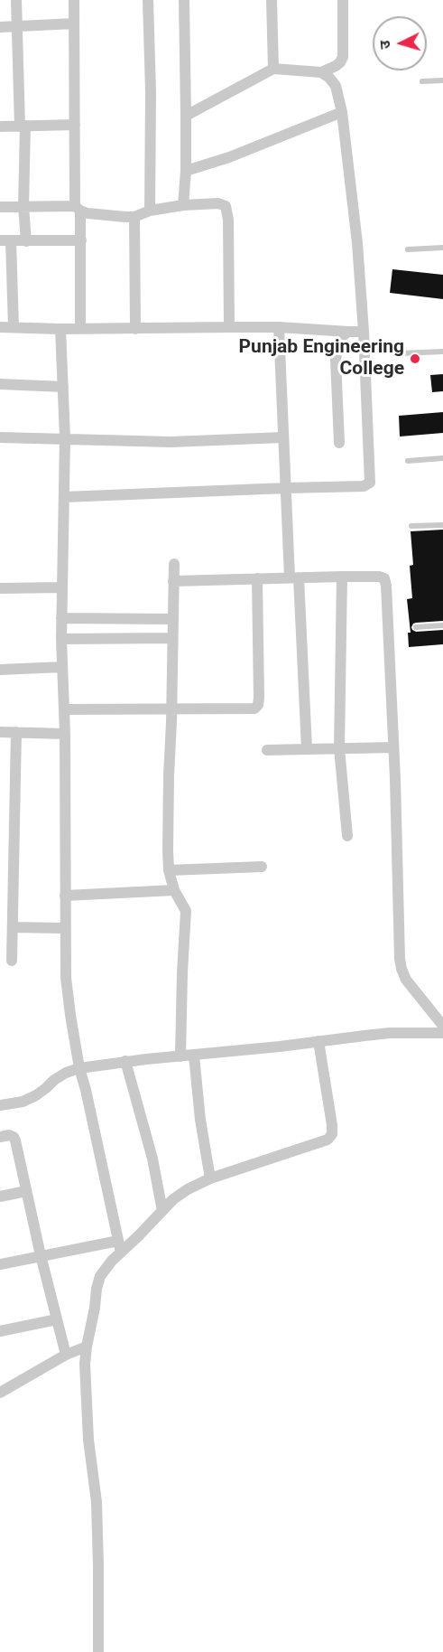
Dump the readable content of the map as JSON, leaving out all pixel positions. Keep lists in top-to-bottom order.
{
  "places": ["Punjab Engineering College"],
  "north": "left"
}
